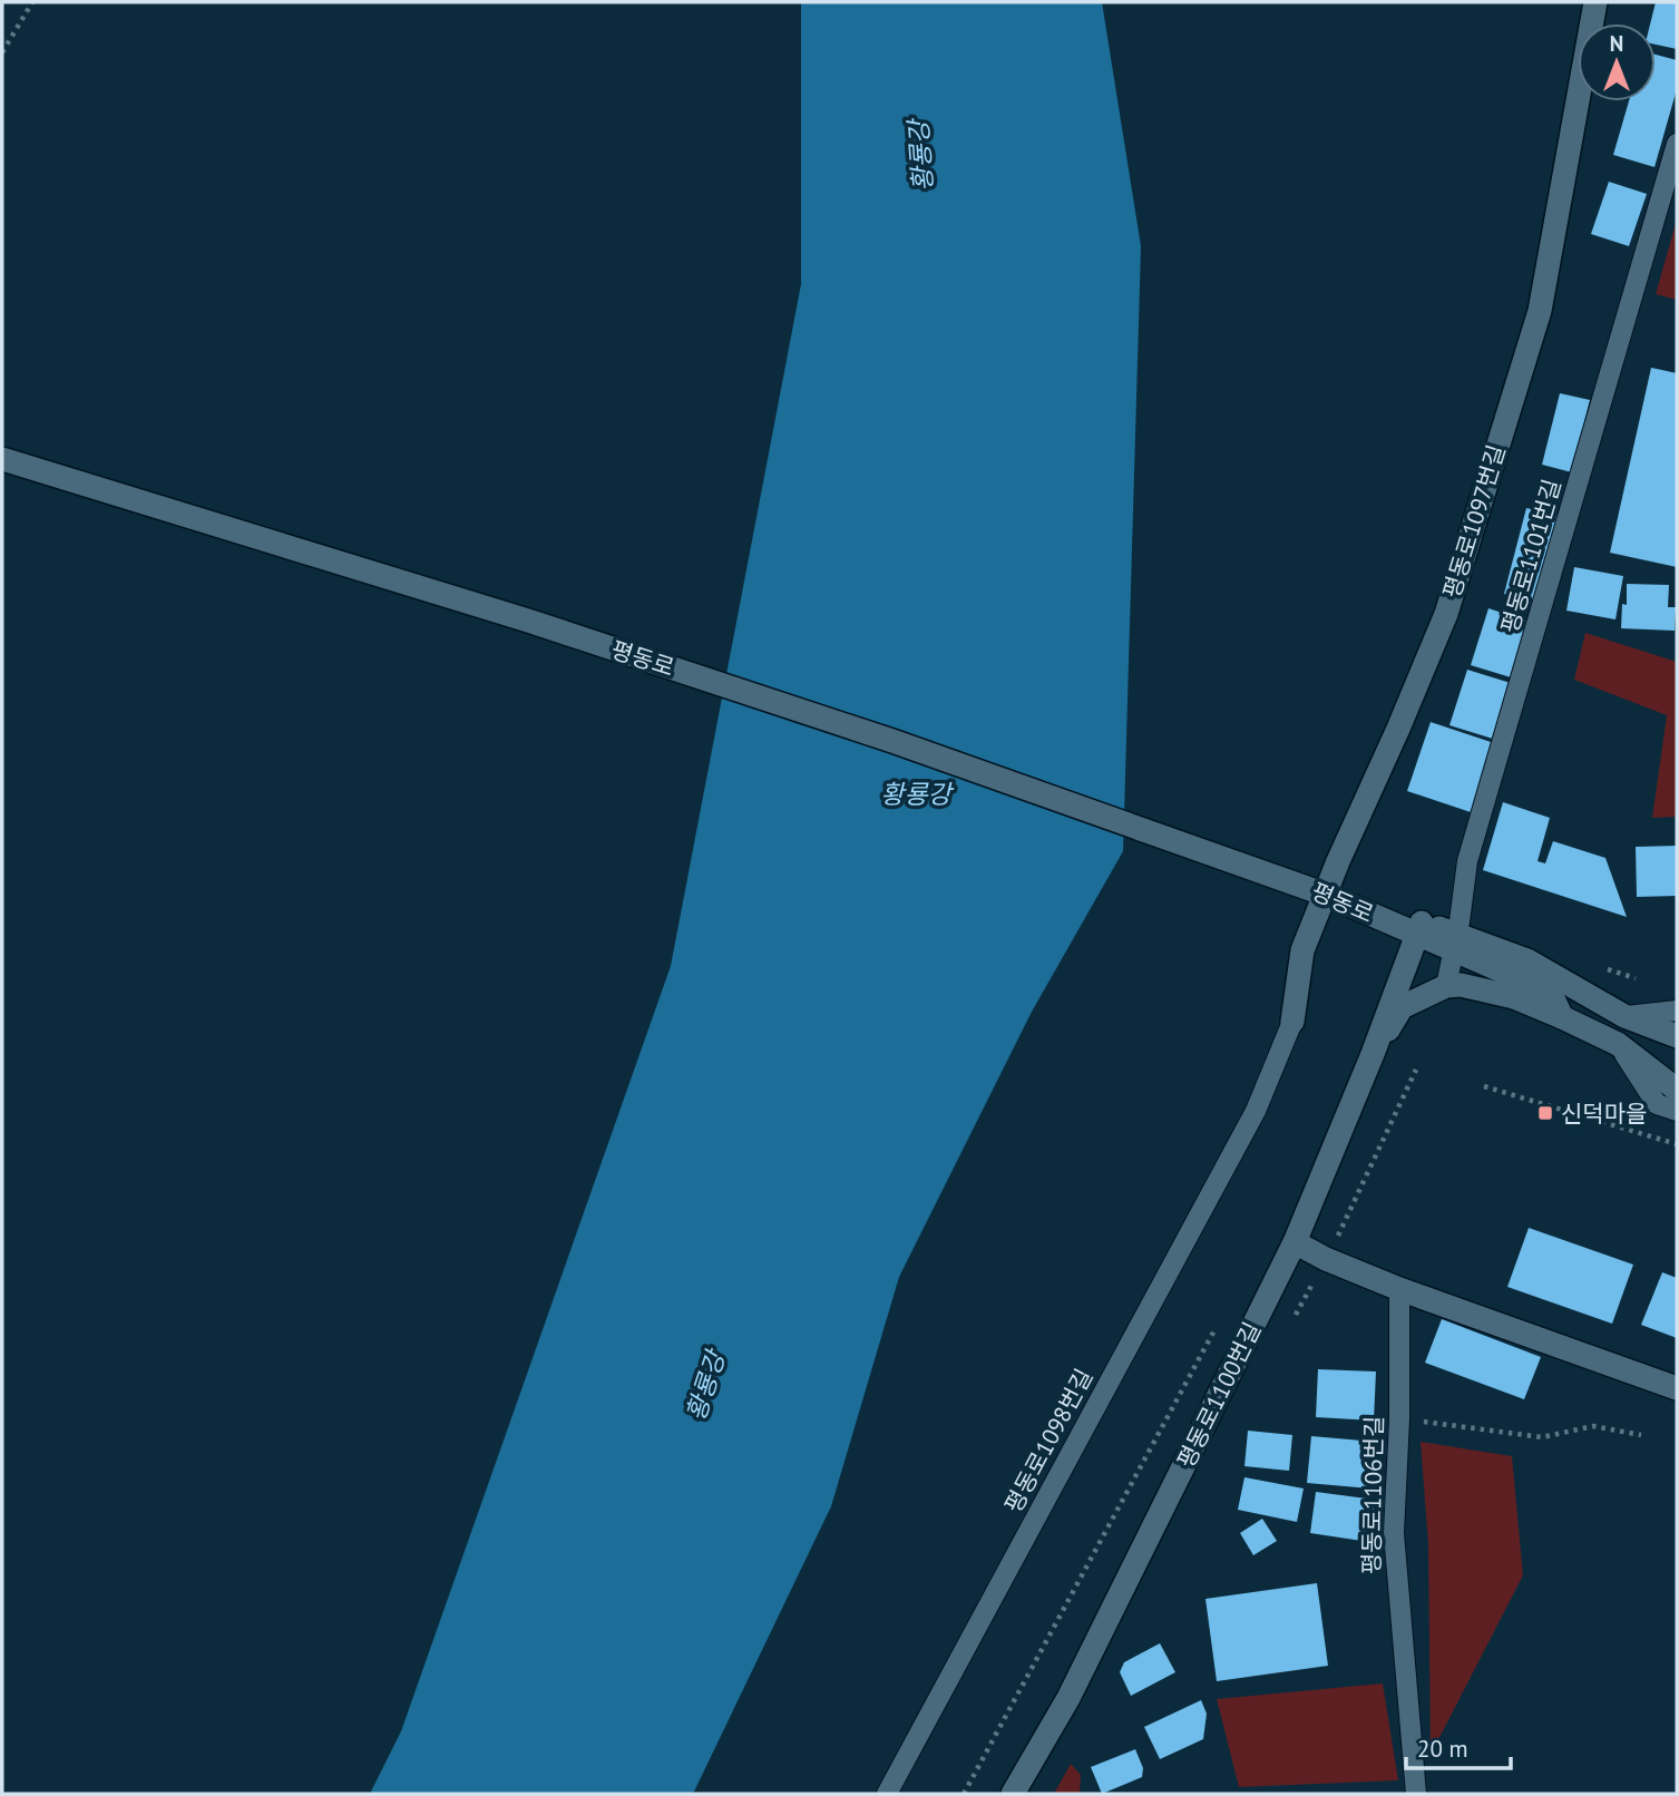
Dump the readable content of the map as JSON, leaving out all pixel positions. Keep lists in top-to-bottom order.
{
  "streets": {
    "street": ["평동로1097번길", "평동로", "평동로1100번길"],
    "lane": ["평동로1101번길", "평동로1098번길", "평동로1106번길"]
  },
  "crossings": [
    ["평동로1097번길", "평동로"],
    ["평동로1097번길", "평동로1098번길"],
    ["평동로1101번길", "평동로"],
    ["평동로", "평동로1100번길"]
  ],
  "water": ["황룡강"],
  "places": {
    "transit": ["신덕마을"]
  },
  "scale_bar": "20 m",
  "north": "top"
}
